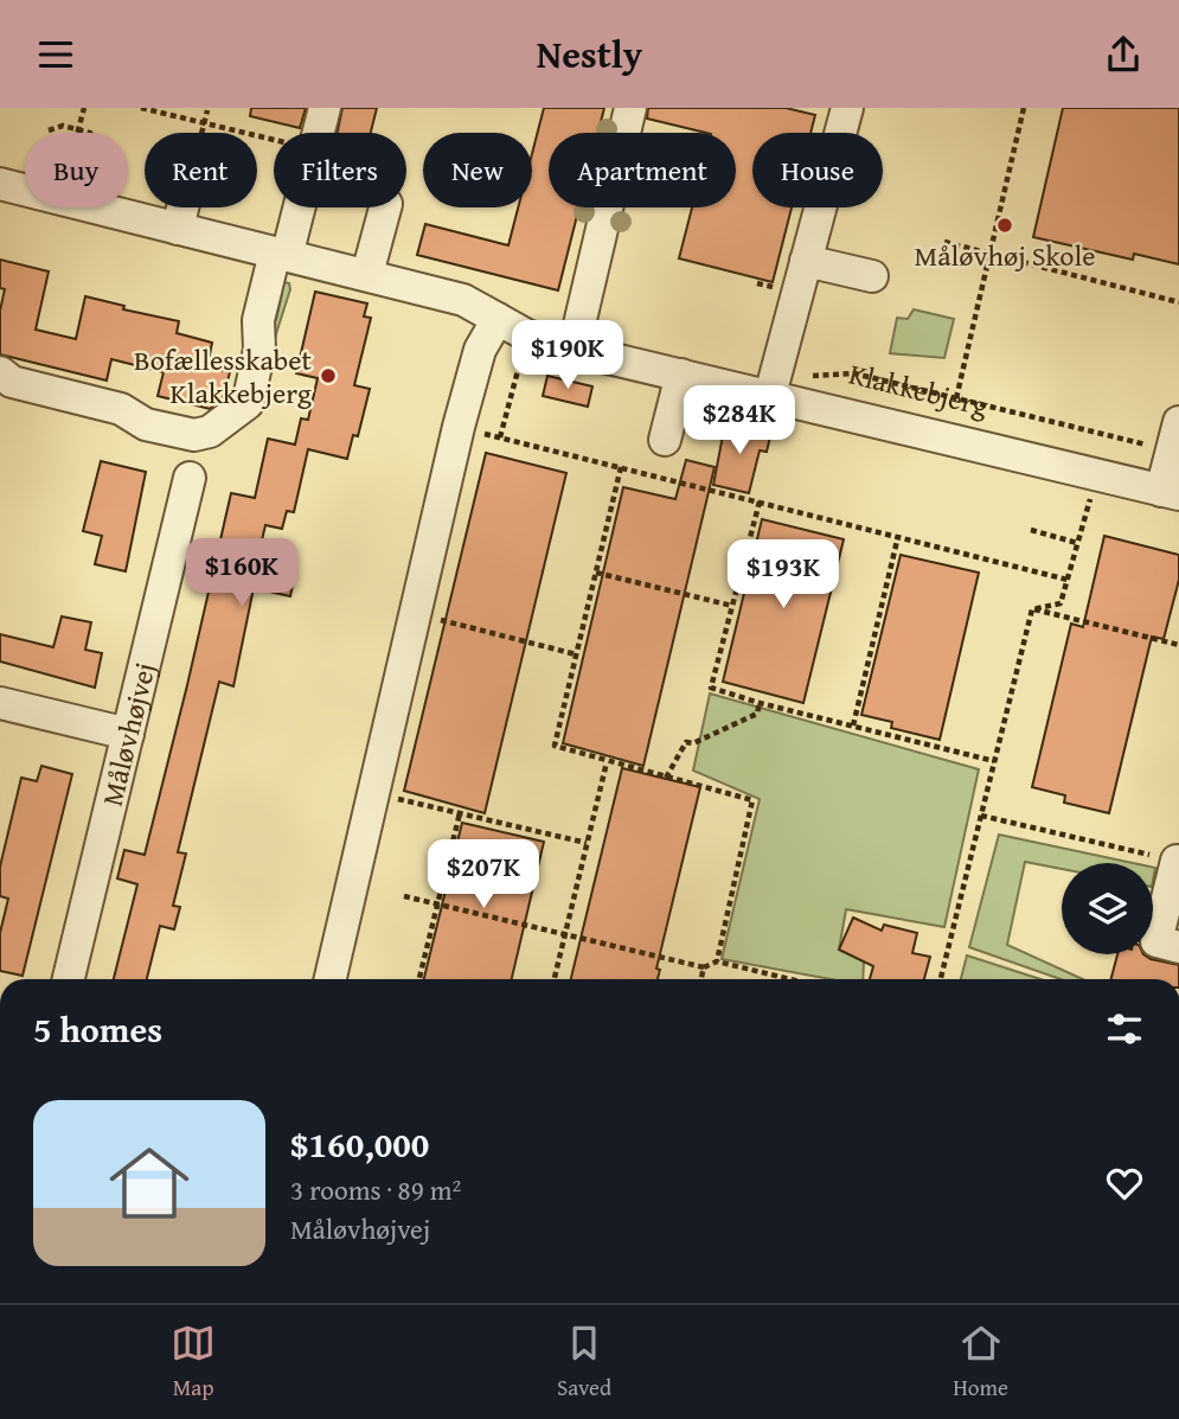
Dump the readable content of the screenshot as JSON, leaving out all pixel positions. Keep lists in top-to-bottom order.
{
  "streets": {
    "street": ["Klakkebjerg", "Måløvhøjvej"]
  },
  "places": ["Måløvhøj Skole", "Bofællesskabet Klakkebjerg"],
  "page": {
    "header": "Nestly",
    "chip": [
      "Buy",
      "Rent",
      "Filters",
      "New",
      "Apartment",
      "House"
    ],
    "price": [
      "$190K",
      "$284K",
      "$160K",
      "$193K",
      "$207K"
    ],
    "heading": "5 homes",
    "list": [
      {
        "name": "$160,000",
        "note": "3 rooms · 89 m² · Måløvhøjvej"
      }
    ],
    "tabs": ["Map", "Saved", "Home"]
  }
}
